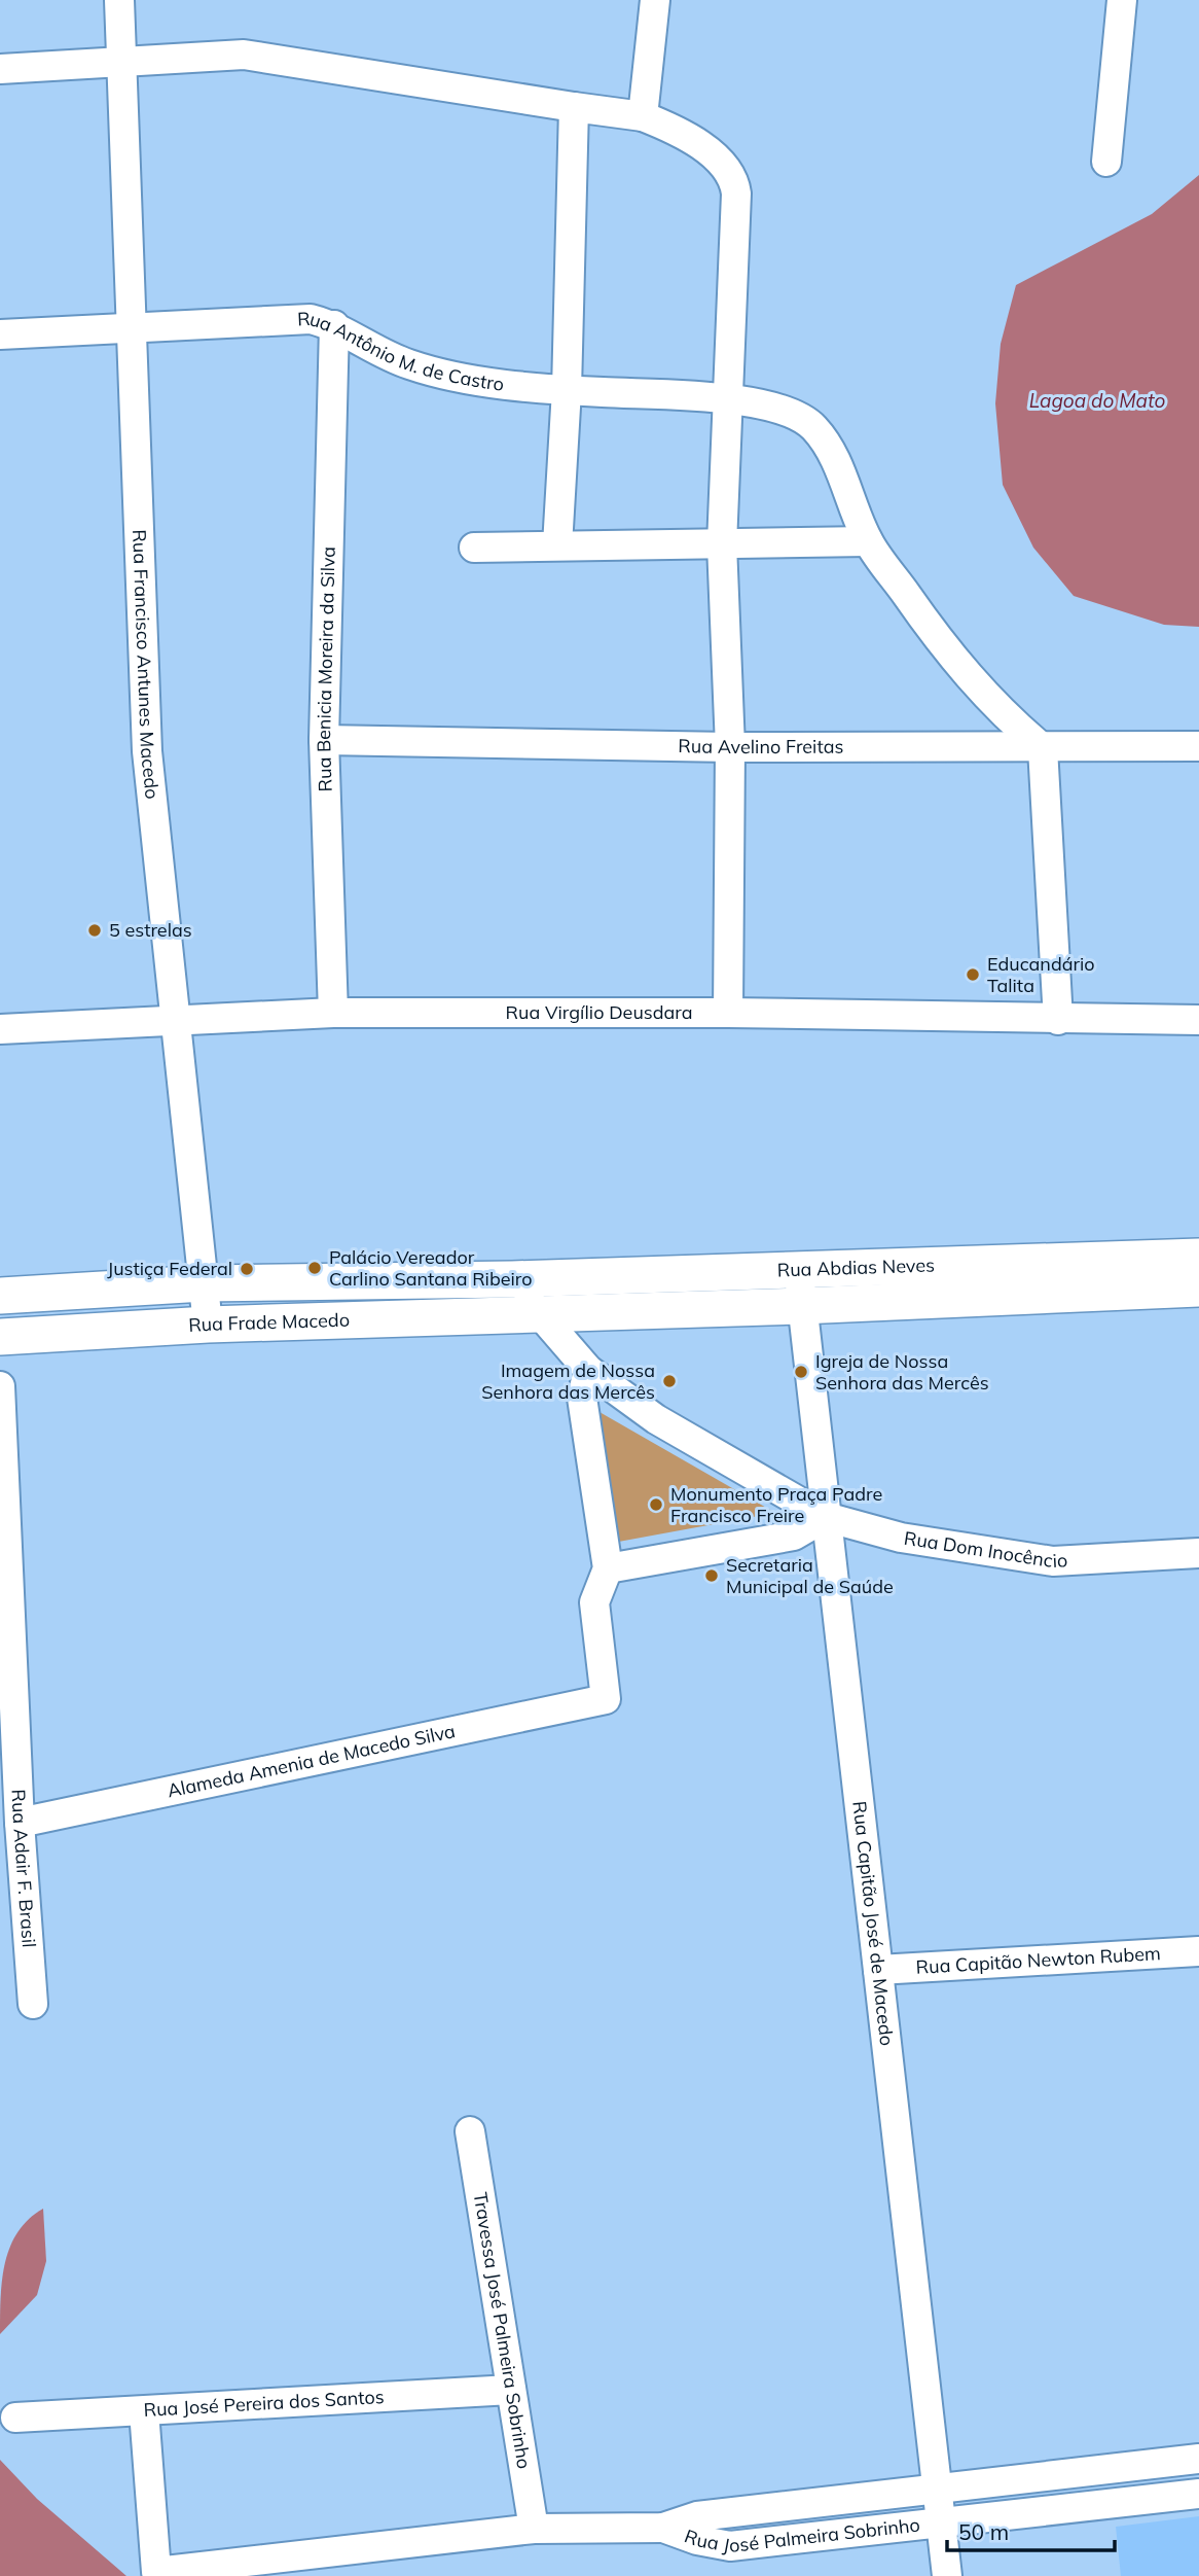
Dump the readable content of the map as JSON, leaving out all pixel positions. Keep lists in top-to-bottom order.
{
  "streets": {
    "main road": ["Rua Abdias Neves", "Rua Frade Macedo"],
    "street": [
      "Rua Antônio M. de Castro",
      "Rua Francisco Antunes Macedo",
      "Rua Benicia Moreira da Silva",
      "Rua Avelino Freitas",
      "Rua Virgílio Deusdara",
      "Rua Dom Inocêncio",
      "Alameda Amenia de Macedo Silva",
      "Rua Adair F. Brasil",
      "Rua Capitão José de Macedo",
      "Rua Capitão Newton Rubem",
      "Travessa José Palmeira Sobrinho",
      "Rua José Pereira dos Santos",
      "Rua José Palmeira Sobrinho"
    ]
  },
  "crossings": [
    ["Rua Antônio M. de Castro", "Rua Francisco Antunes Macedo"],
    ["Rua Antônio M. de Castro", "Rua Benicia Moreira da Silva"],
    ["Rua Francisco Antunes Macedo", "Rua Virgílio Deusdara"],
    ["Rua Francisco Antunes Macedo", "Rua Frade Macedo"],
    ["Rua Benicia Moreira da Silva", "Rua Avelino Freitas"],
    ["Rua Benicia Moreira da Silva", "Rua Virgílio Deusdara"],
    ["Rua Abdias Neves", "Rua Frade Macedo"],
    ["Rua Abdias Neves", "Rua Dom Inocêncio"],
    ["Rua Abdias Neves", "Rua Capitão José de Macedo"],
    ["Rua Frade Macedo", "Rua Dom Inocêncio"],
    ["Rua Dom Inocêncio", "Rua Capitão José de Macedo"],
    ["Alameda Amenia de Macedo Silva", "Rua Adair F. Brasil"],
    ["Rua Capitão José de Macedo", "Rua Capitão Newton Rubem"],
    ["Rua Capitão José de Macedo", "Rua José Palmeira Sobrinho"],
    ["Travessa José Palmeira Sobrinho", "Rua José Pereira dos Santos"],
    ["Travessa José Palmeira Sobrinho", "Rua José Palmeira Sobrinho"],
    ["Rua José Pereira dos Santos", "Rua José Palmeira Sobrinho"]
  ],
  "water": ["Lagoa do Mato"],
  "places": [
    "5 estrelas",
    "Educandário Talita",
    "Palácio Vereador Carlino Santana Ribeiro",
    "Justiça Federal",
    "Igreja de Nossa Senhora das Mercês",
    "Imagem de Nossa Senhora das Mercês",
    "Monumento Praça Padre Francisco Freire",
    "Secretaria Municipal de Saúde"
  ],
  "scale_bar": "50 m"
}
